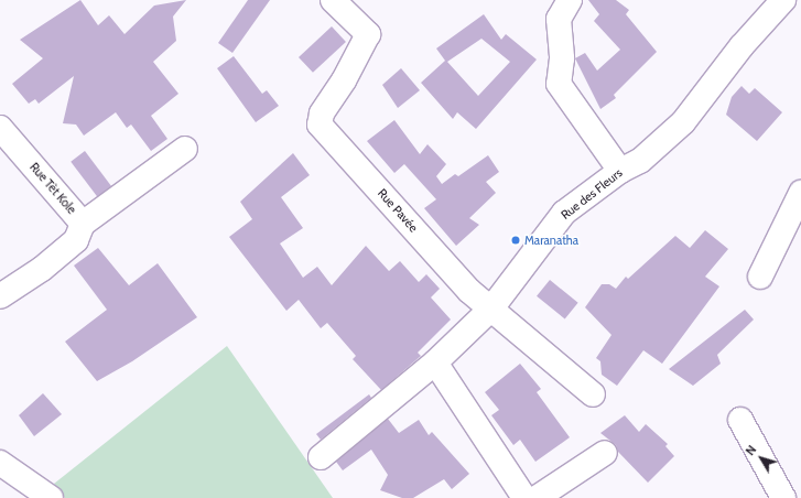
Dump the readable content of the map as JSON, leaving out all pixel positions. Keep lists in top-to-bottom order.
{
  "streets": {
    "street": ["Rue Tèt Kole", "Rue des Fleurs", "Rue Pavée"]
  },
  "crossings": [
    ["Rue des Fleurs", "Rue Pavée"]
  ],
  "places": ["Maranatha"],
  "north": "top left"
}
